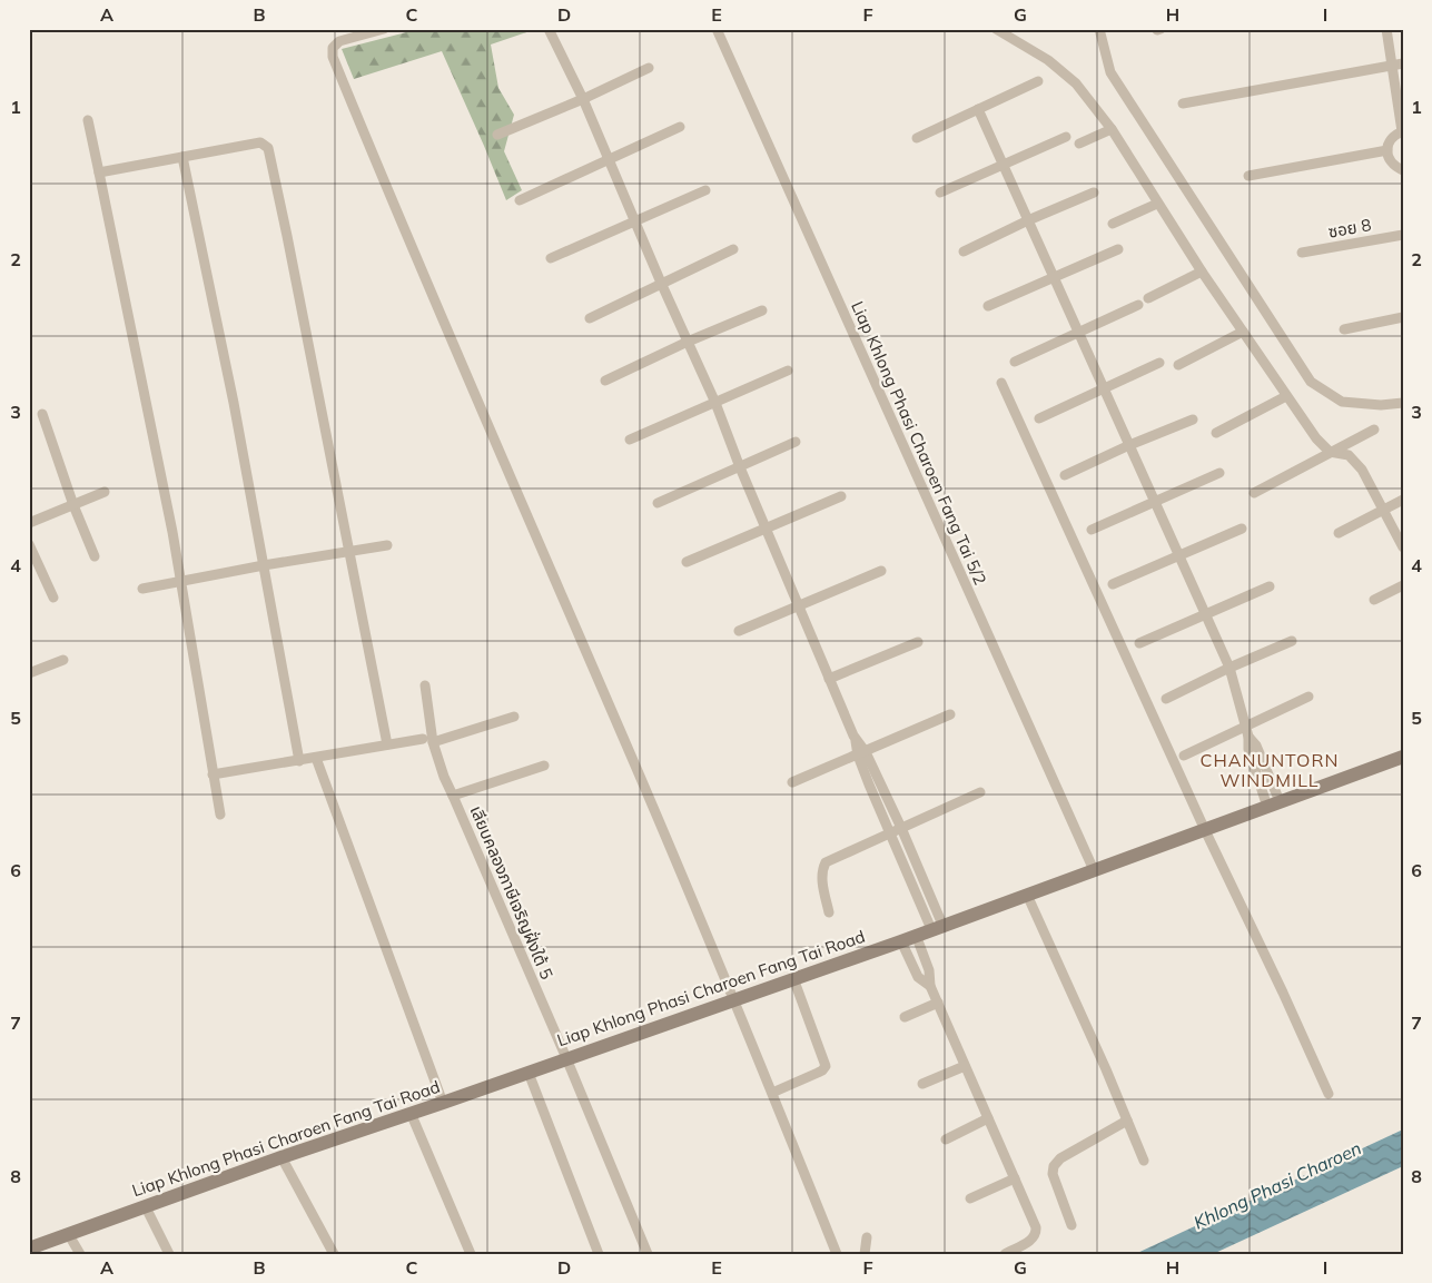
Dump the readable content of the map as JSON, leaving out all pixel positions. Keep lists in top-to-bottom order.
{
  "streets": {
    "street": [
      "ซอย 8",
      "Liap Khlong Phasi Charoen Fang Tai 5/2",
      "เลียบคลองภาษีเจริญฝั่งใต้ 5",
      "Liap Khlong Phasi Charoen Fang Tai Road"
    ]
  },
  "crossings": [
    ["Liap Khlong Phasi Charoen Fang Tai 5/2", "Liap Khlong Phasi Charoen Fang Tai Road"],
    ["เลียบคลองภาษีเจริญฝั่งใต้ 5", "Liap Khlong Phasi Charoen Fang Tai Road"]
  ],
  "districts": ["CHANUNTORN WINDMILL"],
  "water": ["Khlong Phasi Charoen"],
  "grid": {
    "columns": [
      "A",
      "B",
      "C",
      "D",
      "E",
      "F",
      "G",
      "H",
      "I"
    ],
    "rows": [
      "1",
      "2",
      "3",
      "4",
      "5",
      "6",
      "7",
      "8"
    ]
  }
}
